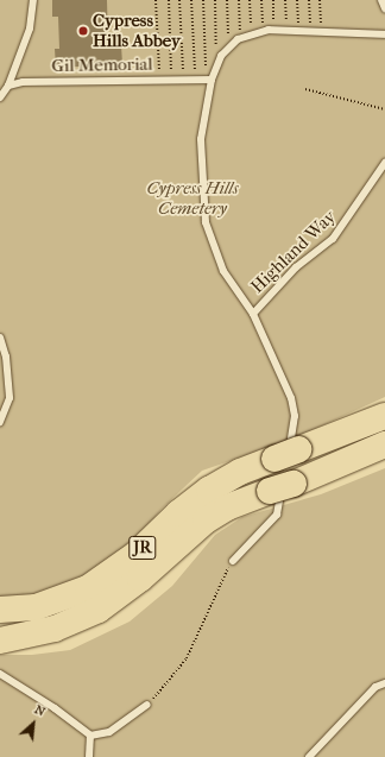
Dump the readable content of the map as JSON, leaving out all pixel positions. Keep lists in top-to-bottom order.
{
  "streets": {
    "highway": ["JR"],
    "lane": ["Gil Memorial", "Highland Way"]
  },
  "parks": ["Cypress Hills Cemetery"],
  "places": ["Cypress Hills Abbey"],
  "north": "top right"
}
